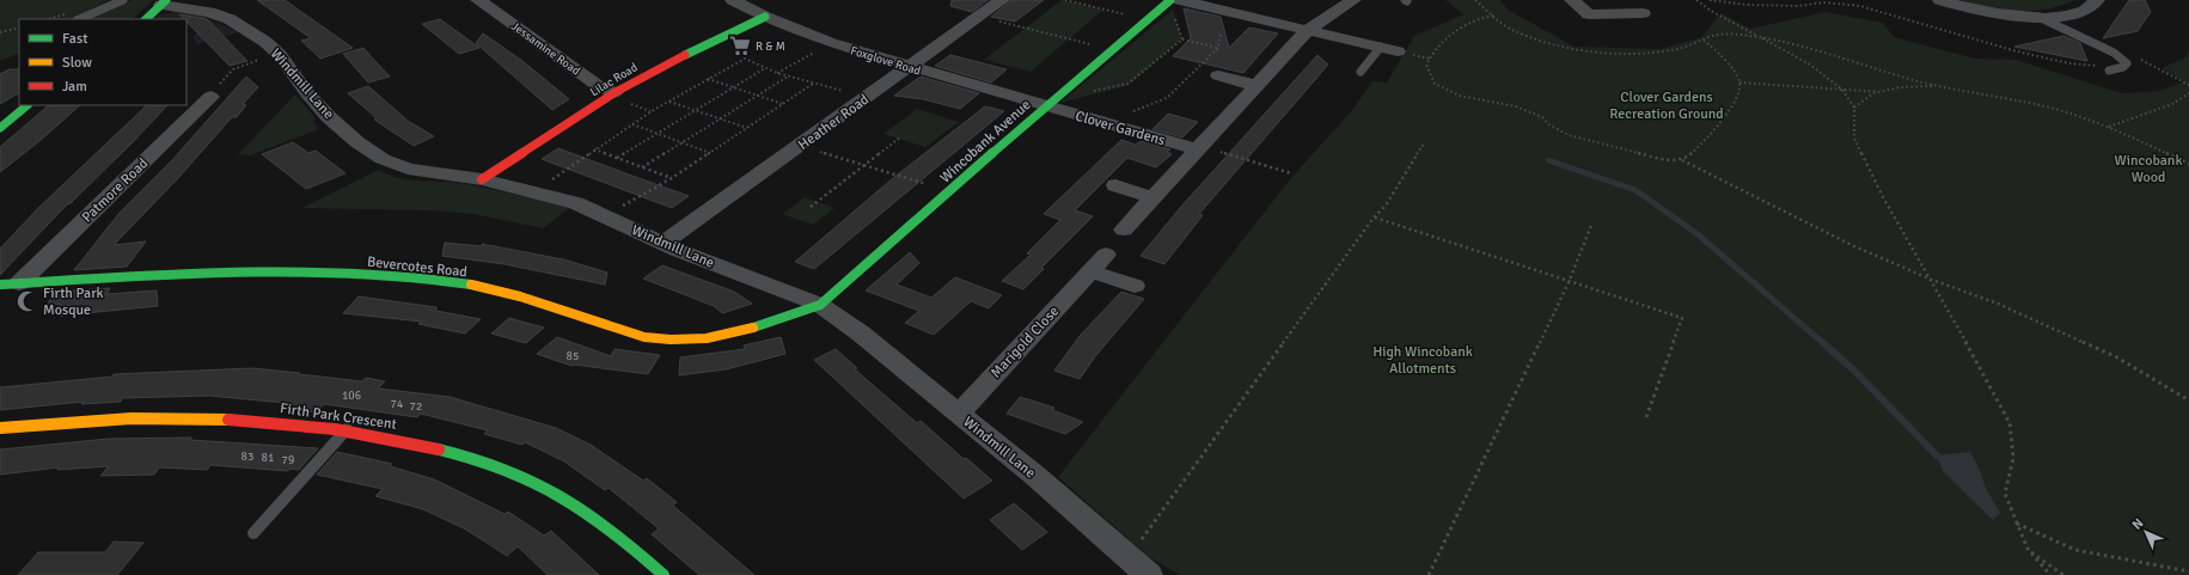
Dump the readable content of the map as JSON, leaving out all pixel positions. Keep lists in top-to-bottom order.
{
  "streets": {
    "street": [
      "Jessamine Road",
      "Foxglove Road",
      "Lilac Road",
      "Windmill Lane",
      "Heather Road",
      "Clover Gardens",
      "Wincobank Avenue",
      "Patmore Road",
      "Bevercotes Road",
      "Marigold Close",
      "Firth Park Crescent"
    ]
  },
  "crossings": [
    ["Jessamine Road", "Lilac Road"],
    ["Foxglove Road", "Lilac Road"],
    ["Foxglove Road", "Heather Road"],
    ["Foxglove Road", "Clover Gardens"],
    ["Foxglove Road", "Wincobank Avenue"],
    ["Lilac Road", "Windmill Lane"],
    ["Windmill Lane", "Heather Road"],
    ["Windmill Lane", "Wincobank Avenue"],
    ["Windmill Lane", "Bevercotes Road"],
    ["Windmill Lane", "Marigold Close"],
    ["Clover Gardens", "Wincobank Avenue"],
    ["Wincobank Avenue", "Bevercotes Road"],
    ["Patmore Road", "Bevercotes Road"]
  ],
  "parks": ["Clover Gardens Recreation Ground", "Wincobank Wood", "High Wincobank Allotments"],
  "places": {
    "supermarket": ["R & M"],
    "mosque": ["Firth Park Mosque"]
  },
  "house_numbers": [
    "85",
    "106",
    "74",
    "72",
    "83",
    "81",
    "79"
  ],
  "legend": ["Fast", "Slow", "Jam"],
  "north": "top left"
}
